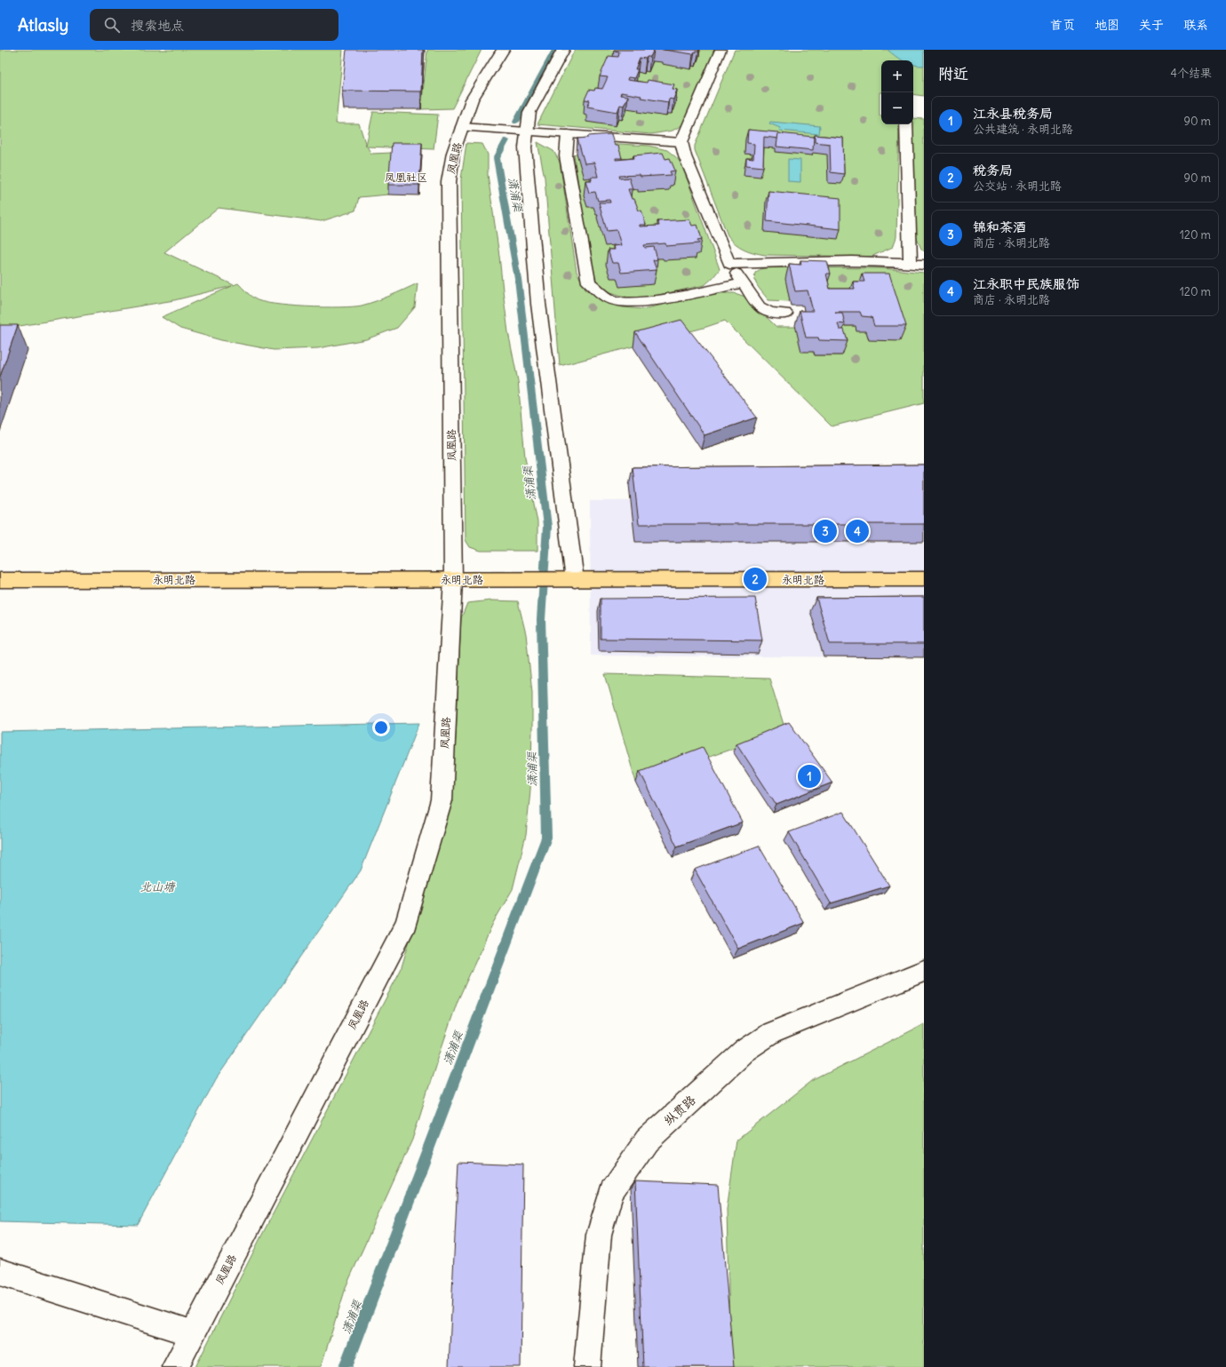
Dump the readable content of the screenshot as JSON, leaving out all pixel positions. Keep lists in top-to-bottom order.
{
  "streets": {
    "main road": ["凤凰路", "永明北路", "纵贯路"]
  },
  "crossings": [
    ["凤凰路", "永明北路"]
  ],
  "districts": ["凤凰社区"],
  "water": ["潇浦渠", "北山塘"],
  "page": {
    "header": "Atlasly",
    "search": "搜索地点",
    "nav": [
      "首页",
      "地图",
      "关于",
      "联系"
    ],
    "heading": ["附近", "4个结果"],
    "map_buttons": ["+", "−"],
    "list": [
      {
        "mark": "1",
        "name": "江永县税务局",
        "note": "公共建筑 · 永明北路",
        "value": "90 m"
      },
      {
        "mark": "2",
        "name": "税务局",
        "note": "公交站 · 永明北路",
        "value": "90 m"
      },
      {
        "mark": "3",
        "name": "锦和茶酒",
        "note": "商店 · 永明北路",
        "value": "120 m"
      },
      {
        "mark": "4",
        "name": "江永职中民族服饰",
        "note": "商店 · 永明北路",
        "value": "120 m"
      }
    ],
    "pins": [
      "3",
      "4",
      "2",
      "1"
    ]
  }
}
